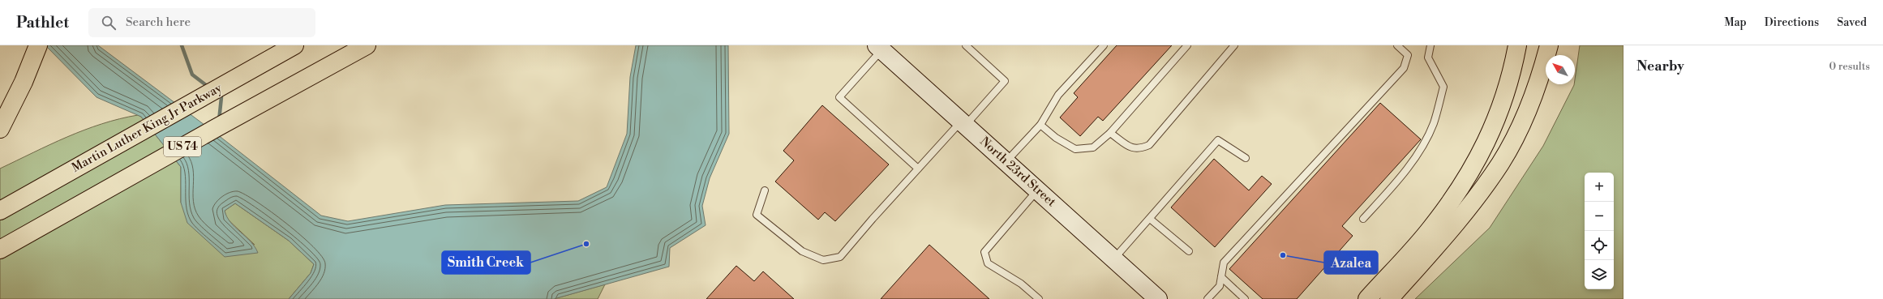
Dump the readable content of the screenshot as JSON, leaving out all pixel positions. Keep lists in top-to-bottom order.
{
  "streets": {
    "highway": ["Martin Luther King Jr Parkway", "US 74"],
    "main road": ["North 23rd Street"]
  },
  "places": ["Smith Creek", "Azalea"],
  "north": "top left",
  "page": {
    "header": "Pathlet",
    "search": "Search here",
    "nav": ["Map", "Directions", "Saved"],
    "heading": ["Nearby", "0 results"],
    "map_buttons": ["+", "−"]
  }
}
